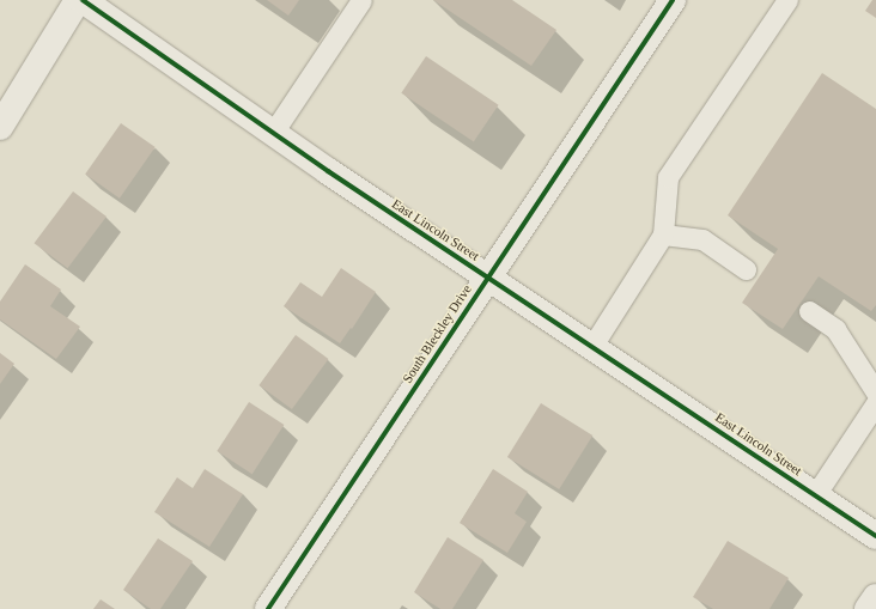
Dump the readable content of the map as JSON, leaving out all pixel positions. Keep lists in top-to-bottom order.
{
  "streets": {
    "street": ["East Lincoln Street", "South Bleckley Drive"]
  },
  "crossings": [
    ["East Lincoln Street", "South Bleckley Drive"]
  ]
}
